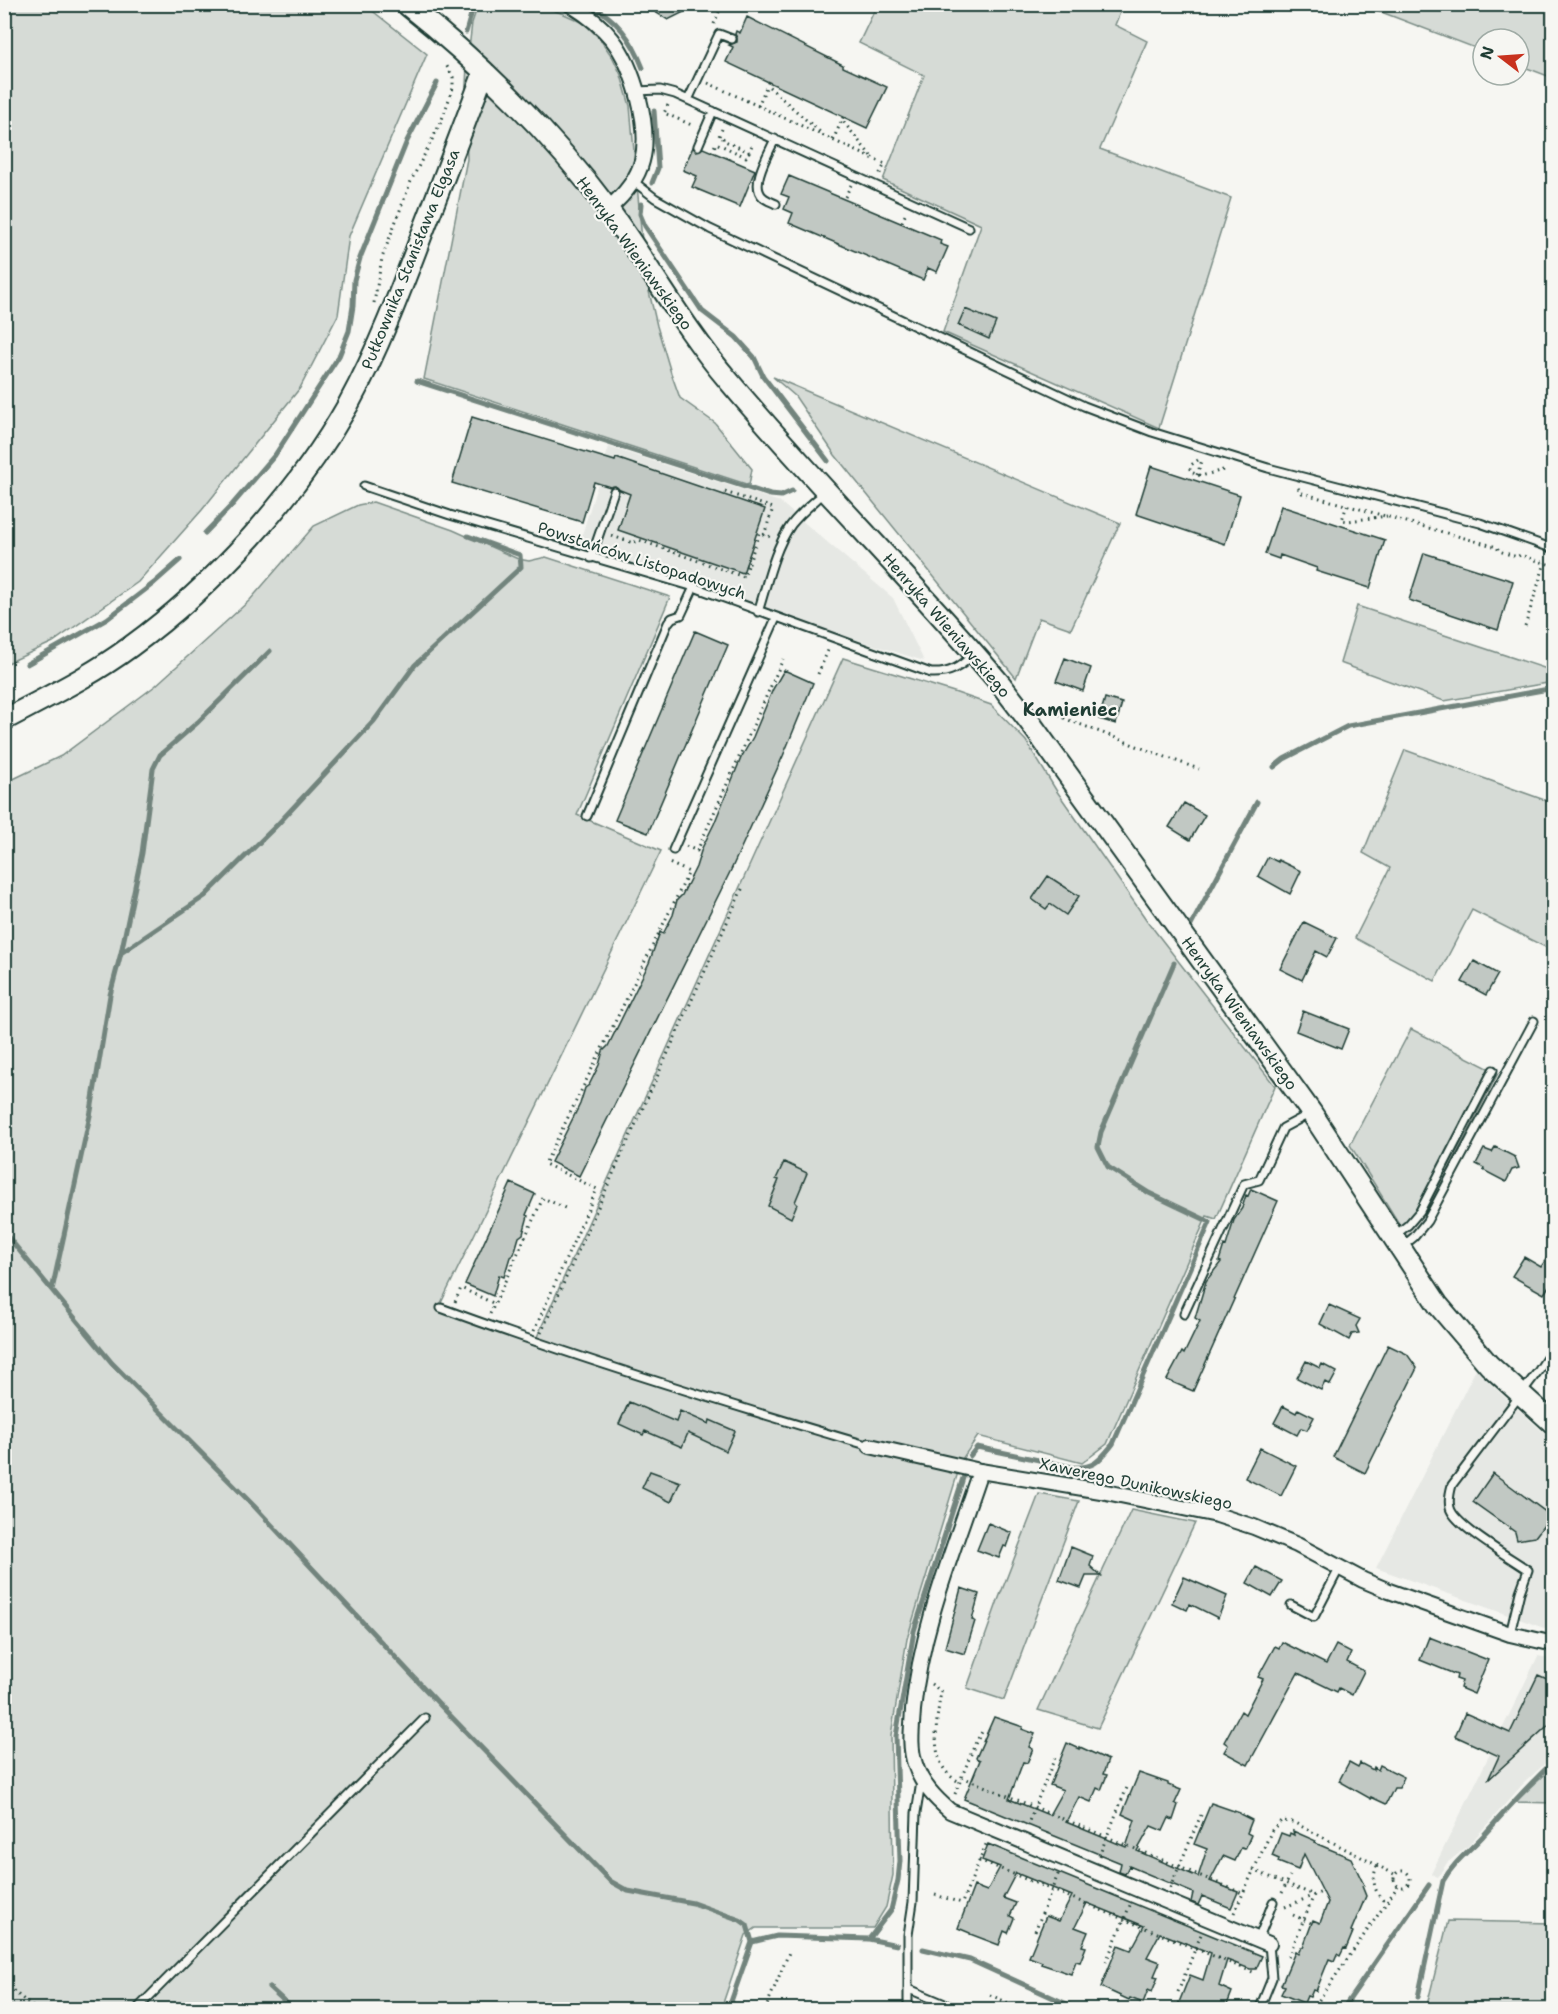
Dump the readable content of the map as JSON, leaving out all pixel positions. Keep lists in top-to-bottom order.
{
  "streets": {
    "street": ["Henryka Wieniawskiego", "Pułkownika Stanisława Elgasa", "Xawerego Dunikowskiego"],
    "lane": ["Powstańców Listopadowych"]
  },
  "crossings": [
    ["Henryka Wieniawskiego", "Pułkownika Stanisława Elgasa"],
    ["Henryka Wieniawskiego", "Powstańców Listopadowych"]
  ],
  "districts": ["Kamieniec"],
  "north": "left"
}
